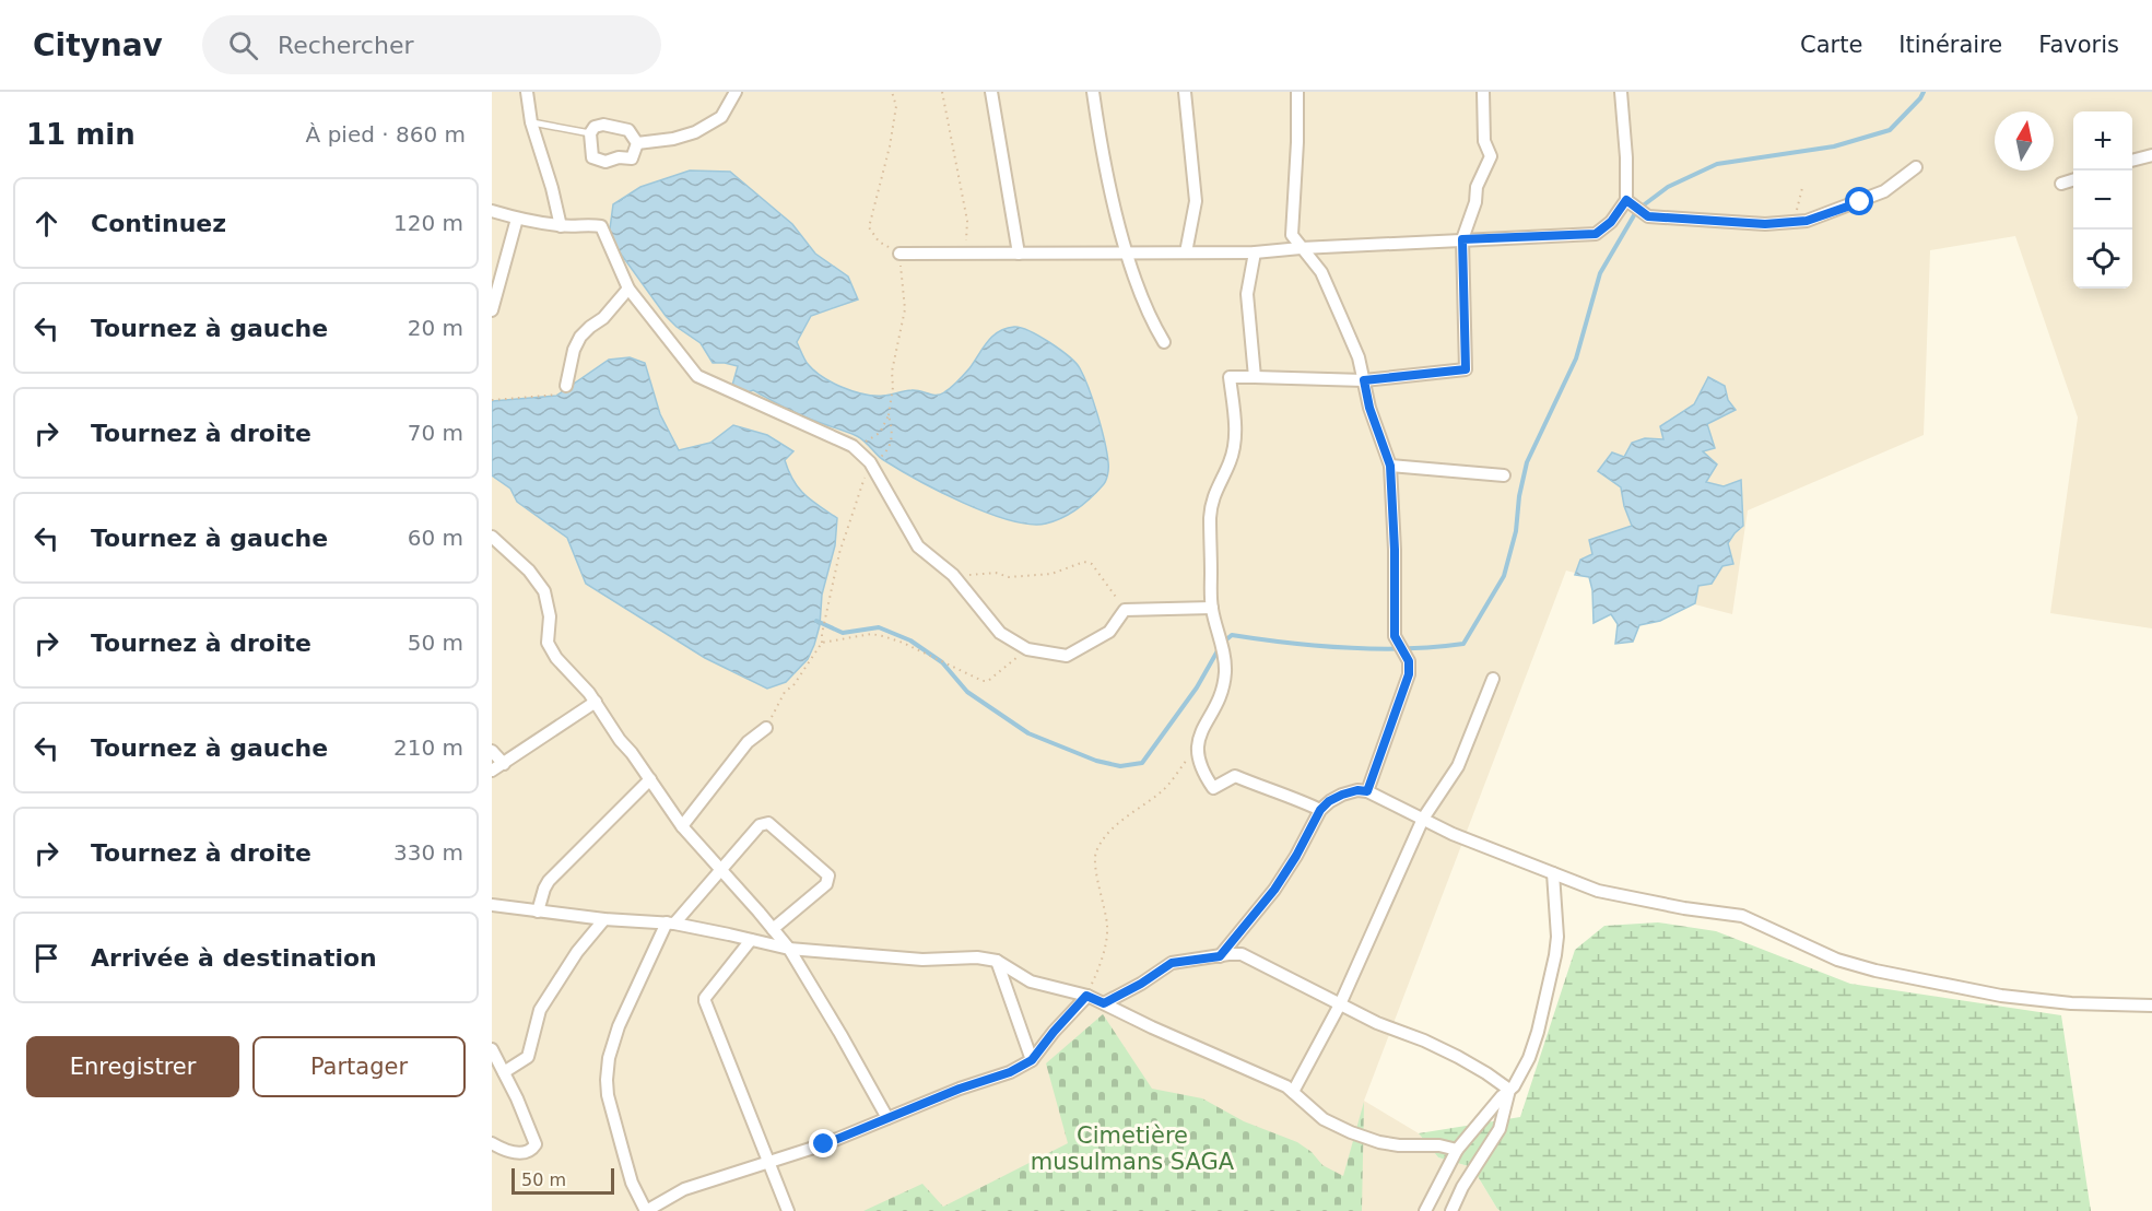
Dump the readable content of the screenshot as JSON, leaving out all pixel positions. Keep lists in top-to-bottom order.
{
  "parks": ["Cimetière musulmans SAGA"],
  "scale_bar": "50 m",
  "north": "top",
  "page": {
    "header": "Citynav",
    "search": "Rechercher",
    "nav": ["Carte", "Itinéraire", "Favoris"],
    "heading": ["11 min", "À pied · 860 m"],
    "map_buttons": ["+", "−"],
    "list": [
      ["Continuez", "120 m"],
      ["Tournez à gauche", "20 m"],
      ["Tournez à droite", "70 m"],
      ["Tournez à gauche", "60 m"],
      ["Tournez à droite", "50 m"],
      ["Tournez à gauche", "210 m"],
      ["Tournez à droite", "330 m"],
      "Arrivée à destination"
    ],
    "buttons": ["Enregistrer", "Partager"],
    "scale": "50 m"
  }
}
